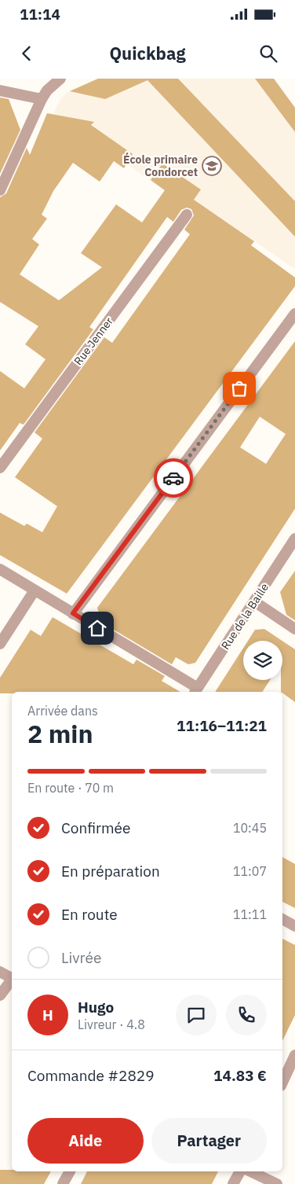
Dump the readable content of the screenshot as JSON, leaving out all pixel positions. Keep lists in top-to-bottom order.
{
  "streets": {
    "street": ["Rue Jenner", "Rue de la Baille"]
  },
  "places": {
    "school or university": ["École primaire Condorcet"]
  },
  "page": {
    "status": "11:14",
    "header": "Quickbag",
    "heading": ["2 min", "Arrivée dans", "11:16–11:21"],
    "panel": [
      "Hugo",
      "Livreur · 4.8",
      "Commande #2829",
      "14.83 €"
    ],
    "bar": "En route · 70 m",
    "list": [
      ["Confirmée", "10:45"],
      ["En préparation", "11:07"],
      ["En route", "11:11"],
      "Livrée"
    ],
    "round": "H",
    "buttons": ["Aide", "Partager"]
  }
}
